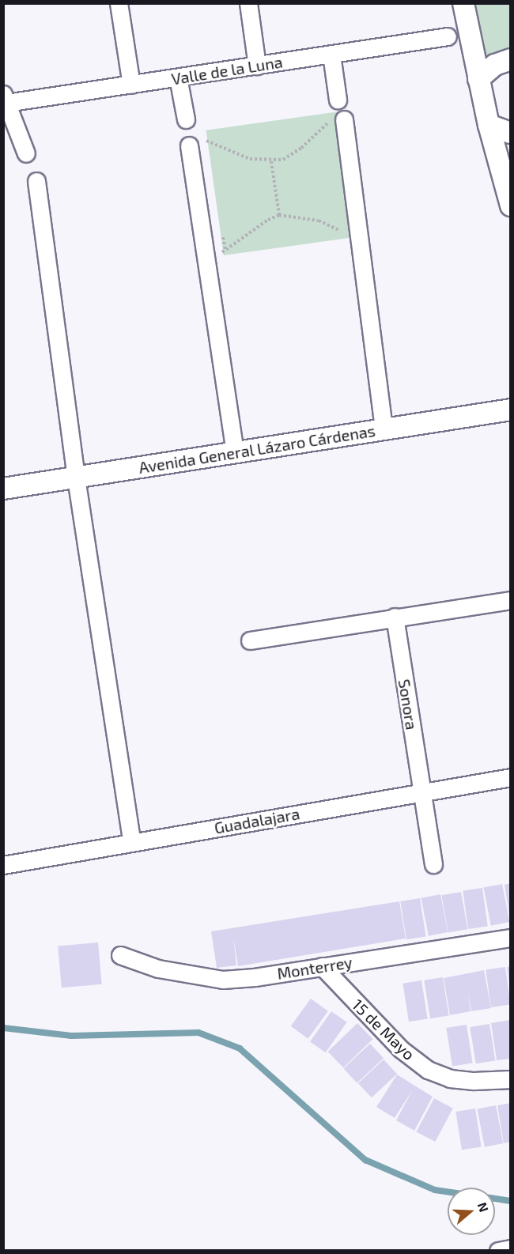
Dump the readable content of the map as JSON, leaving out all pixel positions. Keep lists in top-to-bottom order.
{
  "streets": {
    "street": [
      "Valle de la Luna",
      "Avenida General Lázaro Cárdenas",
      "Sonora",
      "Guadalajara",
      "Monterrey",
      "15 de Mayo"
    ]
  },
  "crossings": [
    ["Sonora", "Guadalajara"],
    ["Monterrey", "15 de Mayo"]
  ],
  "north": "right"
}
